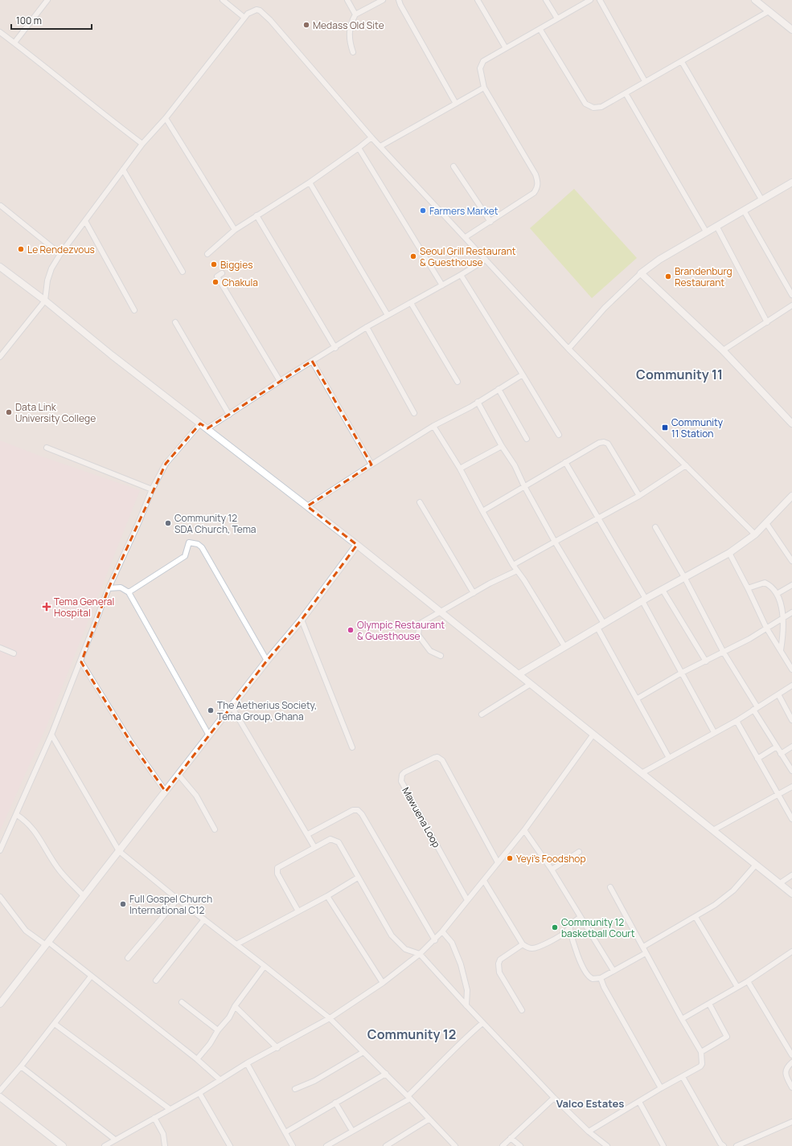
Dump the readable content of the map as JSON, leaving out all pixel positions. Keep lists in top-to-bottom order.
{
  "streets": {
    "street": ["Mawuena Loop"]
  },
  "districts": ["Community 11", "Community 12", "Valco Estates"],
  "places": {
    "other": [
      "Medass Old Site",
      "Farmers Market",
      "Le Rendezvous",
      "Seoul Grill Restaurant & Guesthouse",
      "Biggies",
      "Brandenburg Restaurant",
      "Chakula",
      "Data Link University College",
      "Community 12 SDA Church, Tema",
      "Olympic Restaurant & Guesthouse",
      "The Aetherius Society, Tema Group, Ghana",
      "Yeyi's Foodshop",
      "Full Gospel Church International C12",
      "Community 12 basketball Court"
    ],
    "transit": ["Community 11 Station"],
    "health": ["Tema General Hospital"]
  },
  "scale_bar": "100 m"
}
